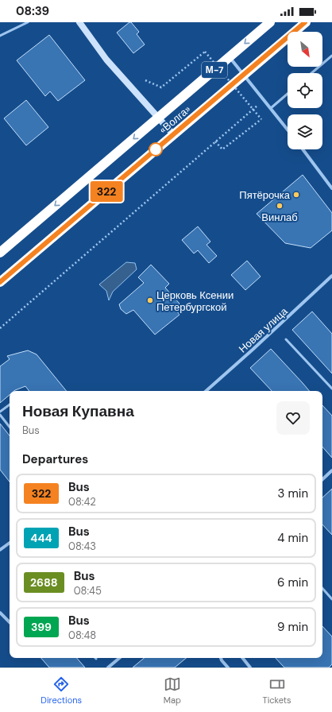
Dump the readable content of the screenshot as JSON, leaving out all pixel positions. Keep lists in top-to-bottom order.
{
  "streets": {
    "highway": ["М-7", "«Волга»"],
    "street": ["Новая улица"]
  },
  "places": ["Пятёрочка", "Винлаб", "Церковь Ксении Петербургской"],
  "lines": ["bus line 322"],
  "north": "bottom right",
  "page": {
    "status": "08:39",
    "on_map": "322",
    "heading": [
      ["Новая Купавна", "Bus"],
      "Departures"
    ],
    "list": [
      {
        "mark": "322",
        "name": "Bus",
        "note": "08:42",
        "value": "3 min"
      },
      {
        "mark": "444",
        "name": "Bus",
        "note": "08:43",
        "value": "4 min"
      },
      {
        "mark": "2688",
        "name": "Bus",
        "note": "08:45",
        "value": "6 min"
      },
      {
        "mark": "399",
        "name": "Bus",
        "note": "08:48",
        "value": "9 min"
      }
    ],
    "tabs": ["Directions", "Map", "Tickets"]
  }
}
